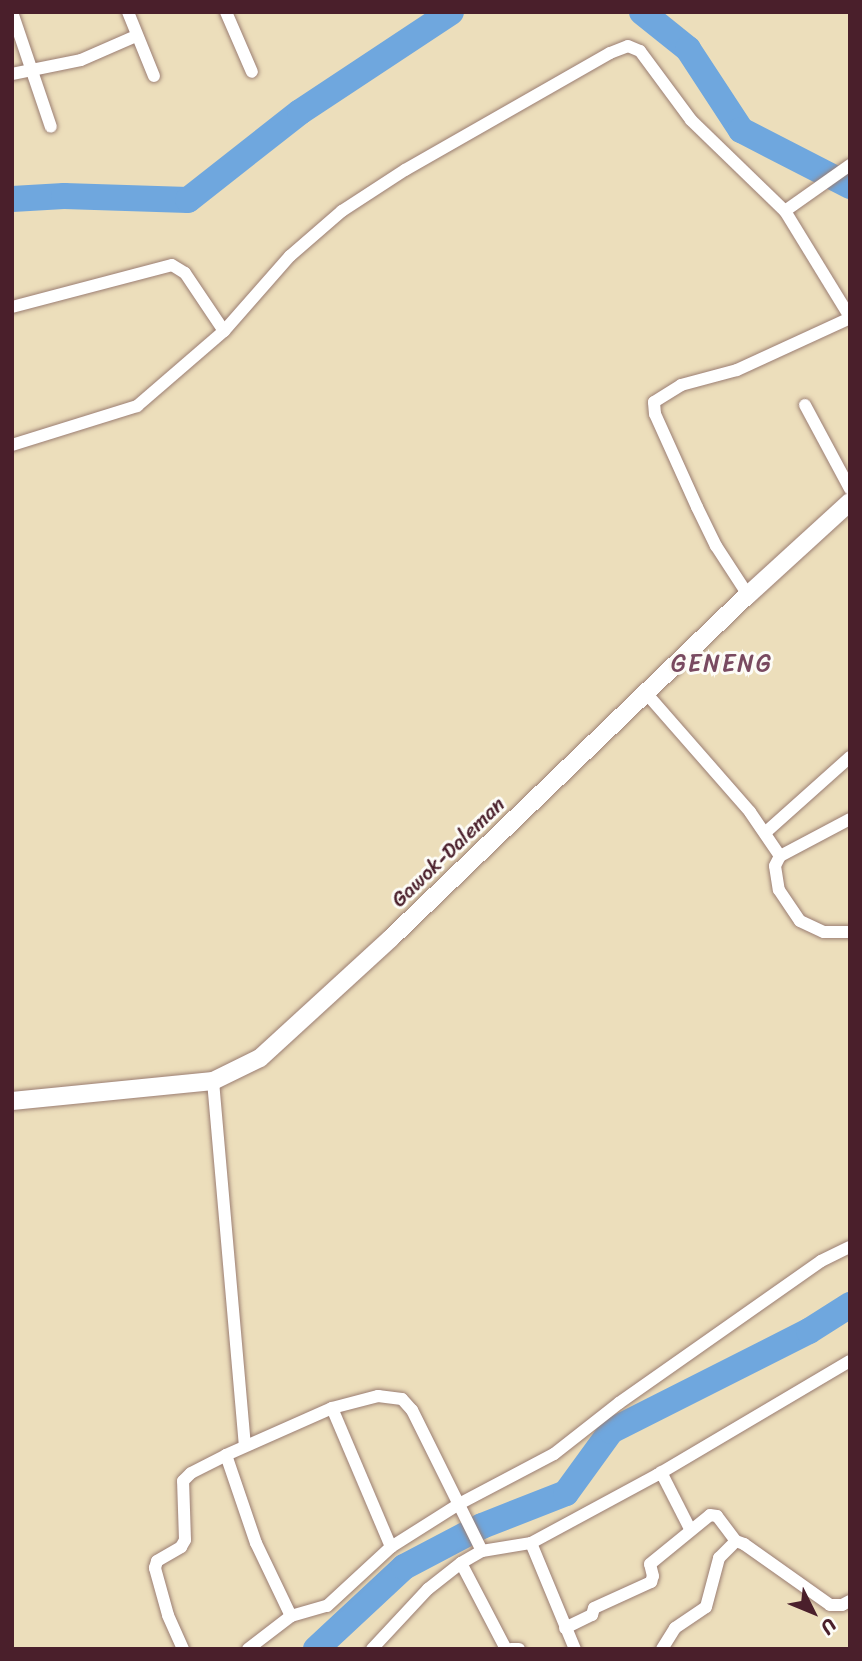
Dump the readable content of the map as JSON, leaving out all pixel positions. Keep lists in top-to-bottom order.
{
  "streets": {
    "street": ["Gawok-Daleman"]
  },
  "districts": ["GENENG"],
  "north": "bottom right"
}
